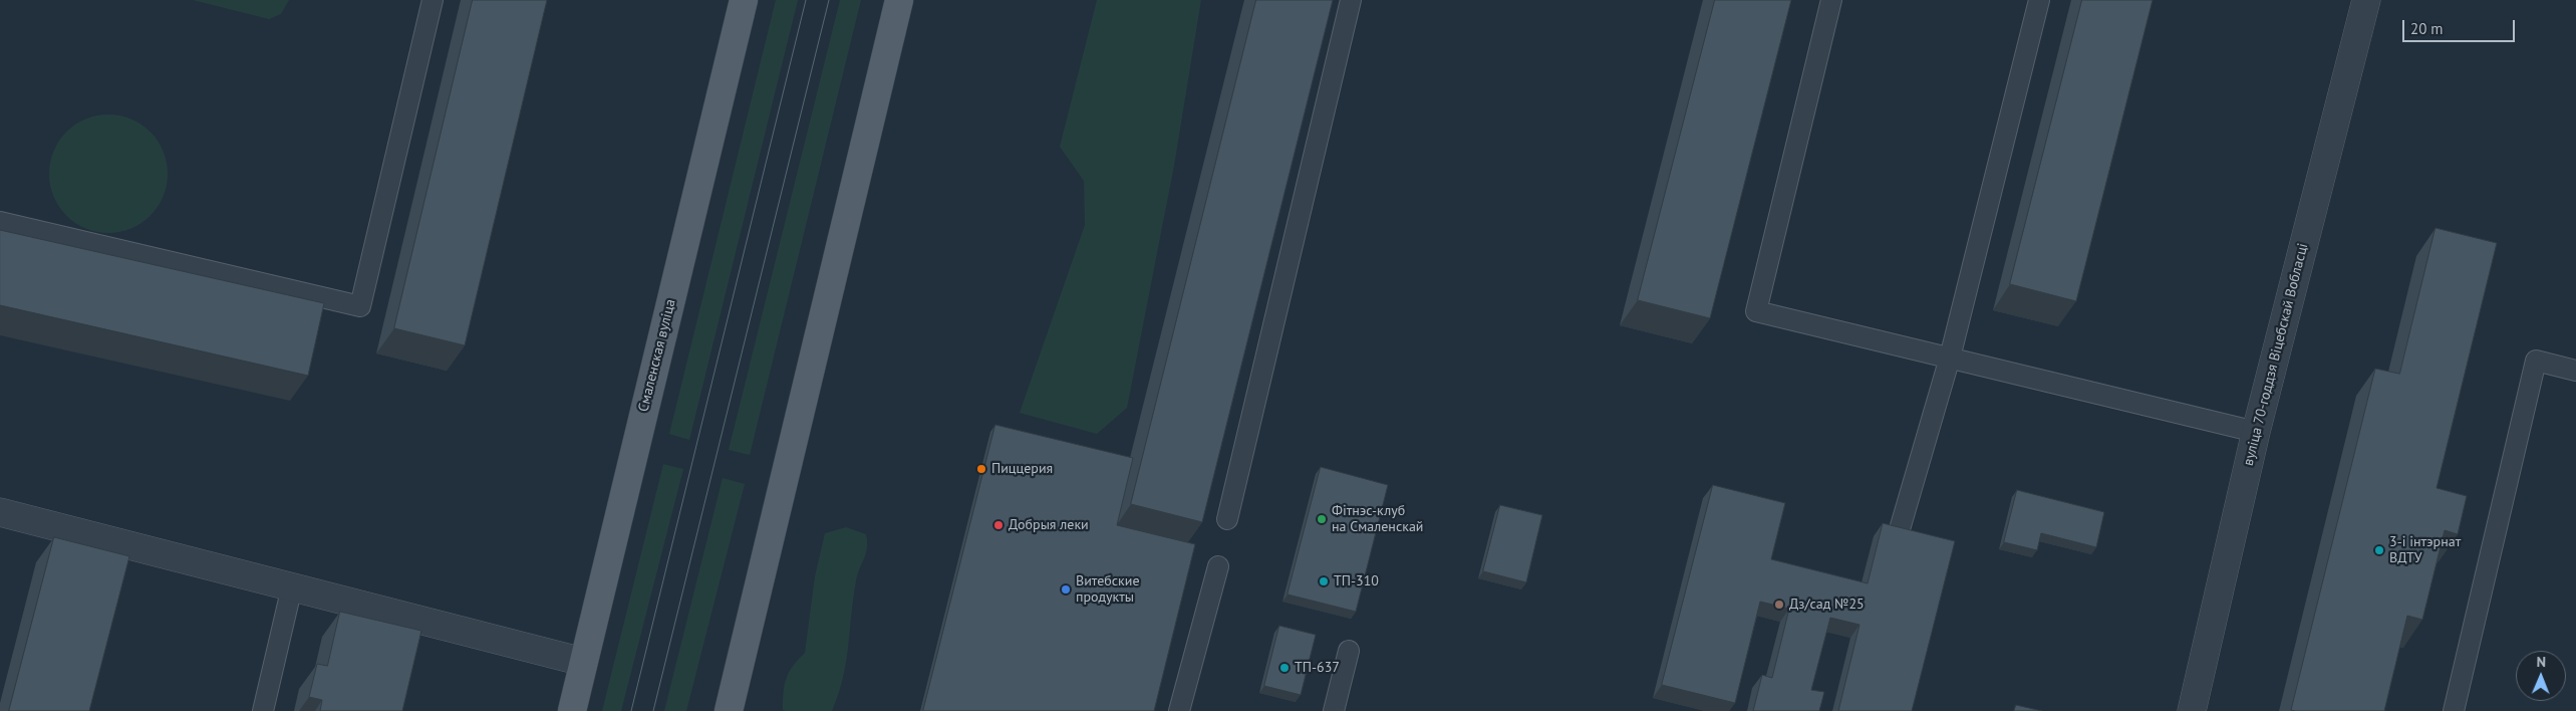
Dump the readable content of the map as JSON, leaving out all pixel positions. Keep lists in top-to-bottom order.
{
  "streets": {
    "main road": ["Смаленская вуліца"],
    "street": ["вуліца 70-годдзя Віцебскай Вобласці"]
  },
  "places": [
    "Пиццерия",
    "Фітнэс-клуб на Смаленскай",
    "Добрыя леки",
    "3-і інтэрнат ВДТУ",
    "ТП-310",
    "Витебские продукты",
    "Дз/сад №25",
    "ТП-637"
  ],
  "scale_bar": "20 m",
  "north": "top"
}
